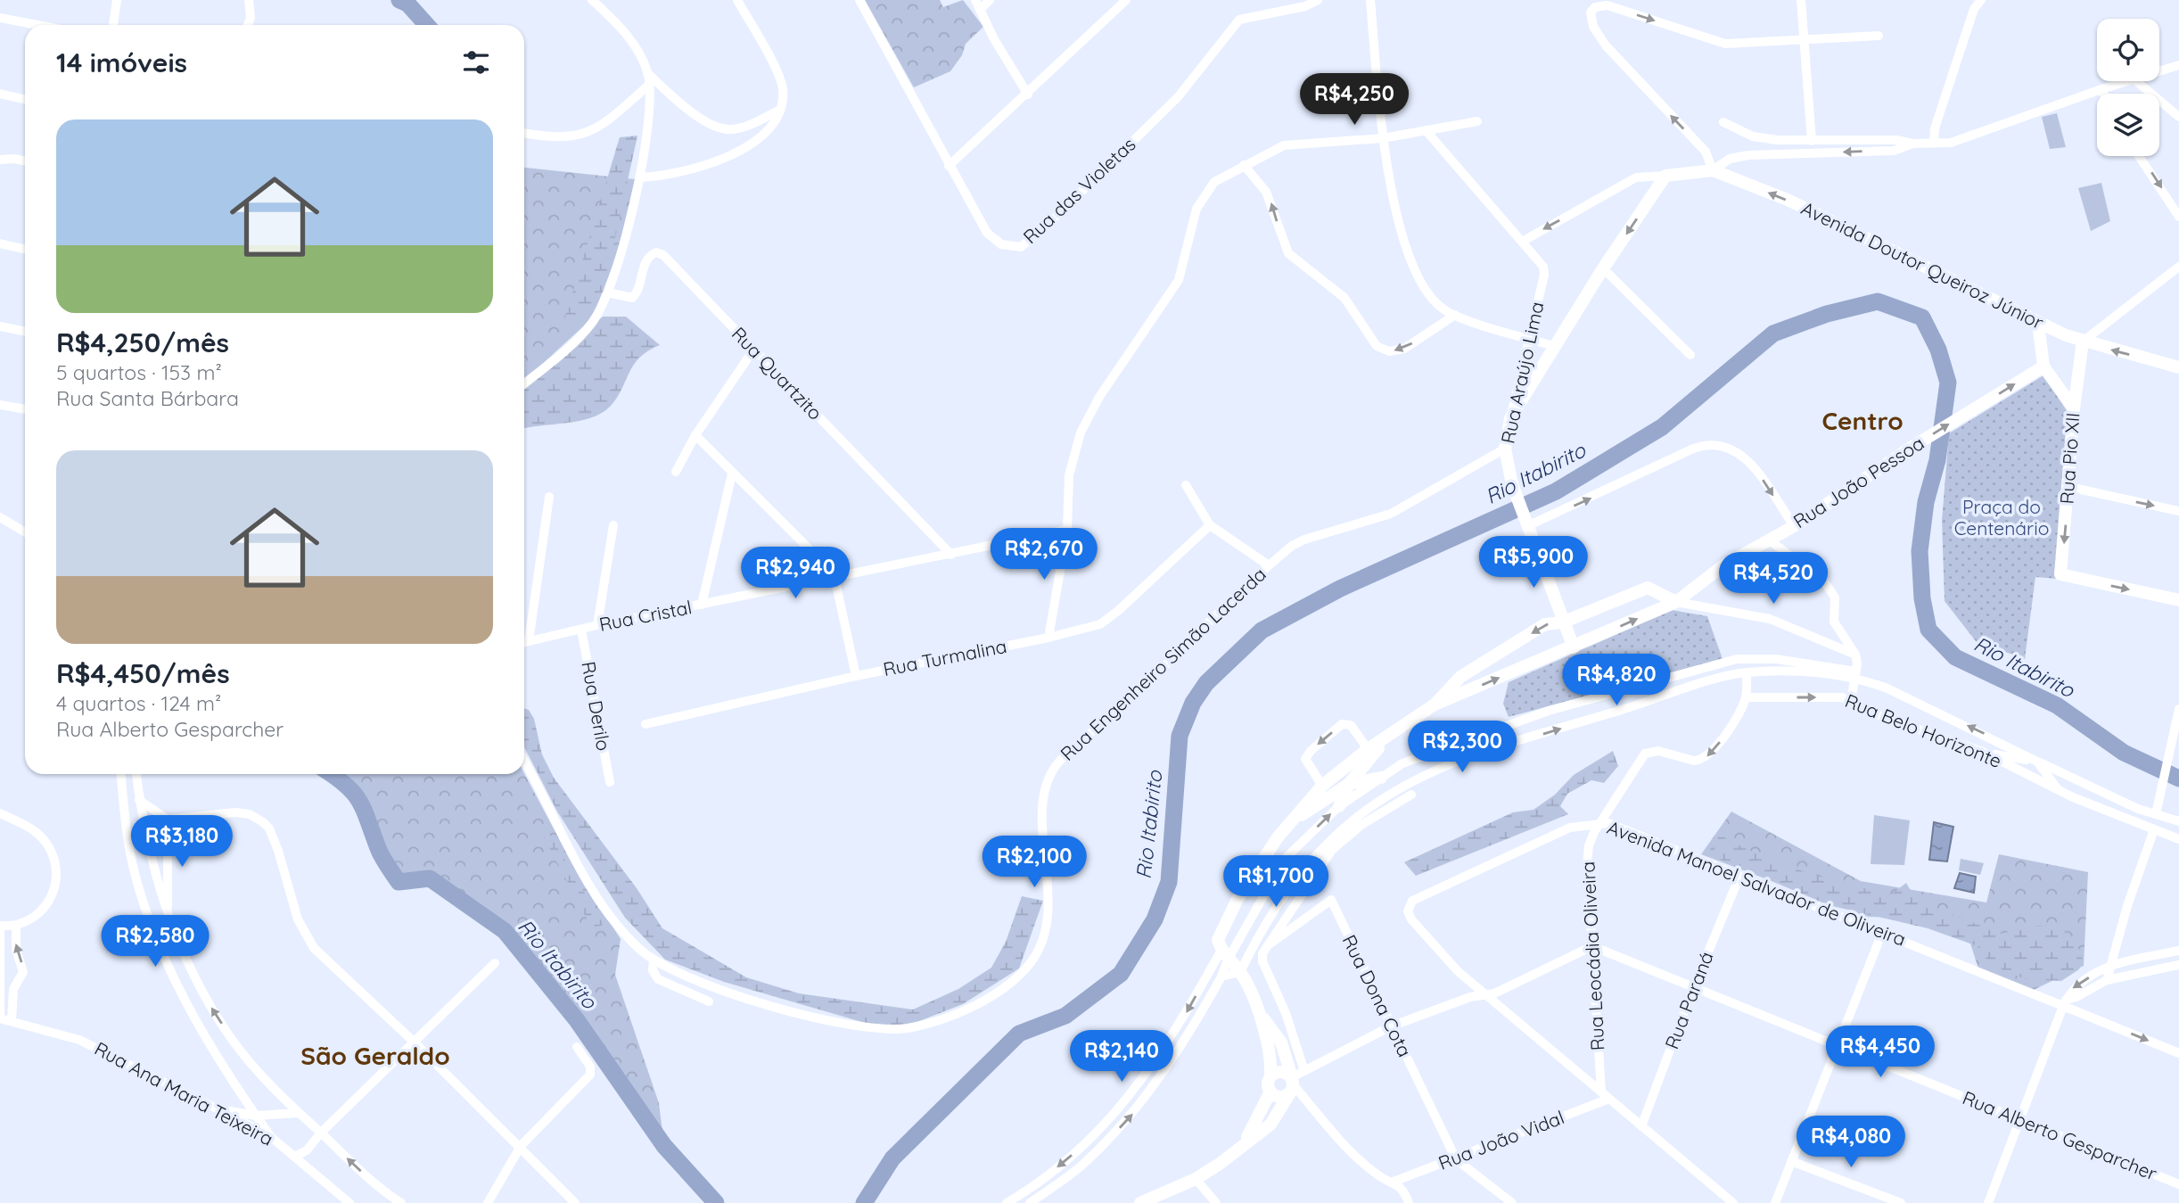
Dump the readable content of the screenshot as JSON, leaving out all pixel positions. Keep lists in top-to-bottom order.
{
  "streets": {
    "main road": [
      "Avenida Doutor Queiroz Júnior",
      "Rua Araújo Lima",
      "Rua Pio XII",
      "Rua João Pessoa"
    ],
    "street": [
      "Rua das Violetas",
      "Rua Quartzito",
      "Rua Cristal",
      "Rua Turmalina",
      "Rua Engenheiro Simão Lacerda",
      "Rua Derilo",
      "Rua Belo Horizonte",
      "Avenida Manoel Salvador de Oliveira",
      "Rua Leocádia Oliveira",
      "Rua Dona Cota",
      "Rua Paraná",
      "Rua Ana Maria Teixeira",
      "Rua Alberto Gesparcher",
      "Rua João Vidal"
    ]
  },
  "crossings": [
    ["Avenida Doutor Queiroz Júnior", "Rua Pio XII"],
    ["Rua Araújo Lima", "Rua João Pessoa"],
    ["Rua Araújo Lima", "Rua Engenheiro Simão Lacerda"],
    ["Rua Quartzito", "Rua Cristal"],
    ["Rua Cristal", "Rua Derilo"],
    ["Avenida Manoel Salvador de Oliveira", "Rua Leocádia Oliveira"],
    ["Avenida Manoel Salvador de Oliveira", "Rua Paraná"],
    ["Avenida Manoel Salvador de Oliveira", "Rua João Vidal"],
    ["Rua Leocádia Oliveira", "Rua Alberto Gesparcher"],
    ["Rua Leocádia Oliveira", "Rua João Vidal"],
    ["Rua Dona Cota", "Rua João Vidal"],
    ["Rua Paraná", "Rua Alberto Gesparcher"]
  ],
  "one_way": ["Avenida Doutor Queiroz Júnior", "Rua João Pessoa"],
  "districts": ["Centro", "São Geraldo"],
  "water": ["Rio Itabirito"],
  "parks": ["Praça do Centenário"],
  "page": {
    "heading": "14 imóveis",
    "price": [
      "R$4,250",
      "R$2,670",
      "R$5,900",
      "R$2,940",
      "R$4,520",
      "R$4,820",
      "R$2,300",
      "R$3,180",
      "R$2,100",
      "R$1,700",
      "R$2,580",
      "R$4,450",
      "R$2,140",
      "R$4,080"
    ],
    "list": [
      {
        "name": "R$4,250/mês",
        "note": "5 quartos · 153 m² · Rua Santa Bárbara"
      },
      {
        "name": "R$4,450/mês",
        "note": "4 quartos · 124 m² · Rua Alberto Gesparcher"
      }
    ]
  }
}
